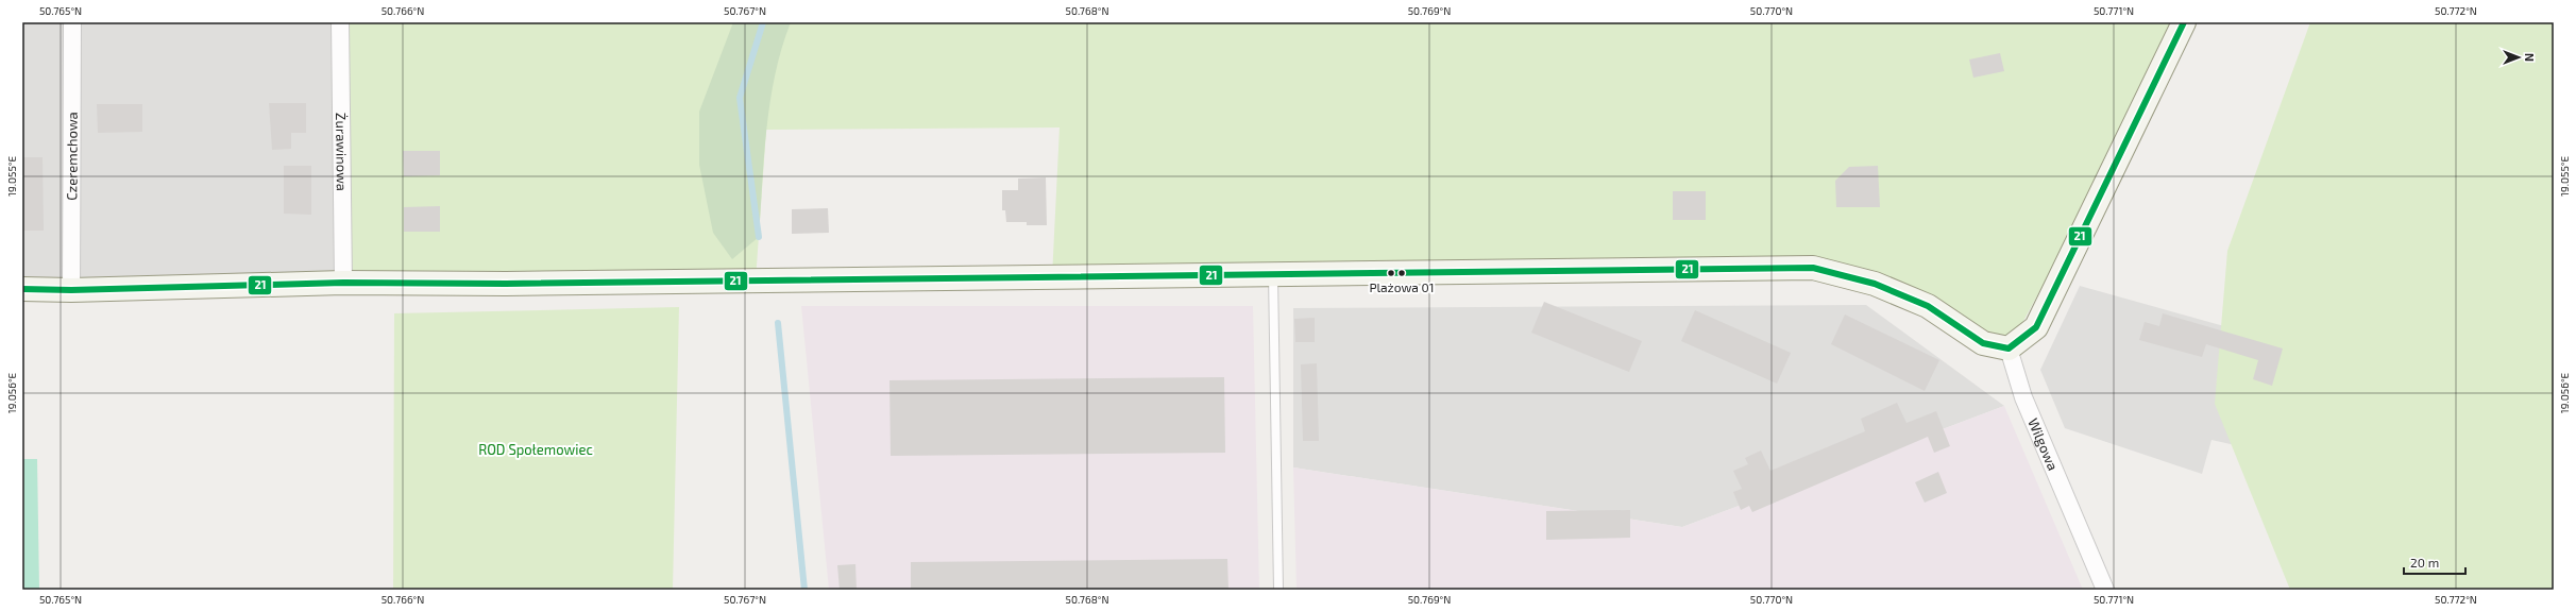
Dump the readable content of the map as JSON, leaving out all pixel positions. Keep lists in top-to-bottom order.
{
  "streets": {
    "street": ["Żurawinowa", "Czeremchowa", "Wilgowa"]
  },
  "parks": ["ROD Społemowiec"],
  "places": ["Plażowa 01"],
  "lines": ["transit line 21"],
  "scale_bar": "20 m",
  "north": "right",
  "coordinates": [
    "50.765°N",
    "50.766°N",
    "50.767°N",
    "50.768°N",
    "50.769°N",
    "50.770°N",
    "50.771°N",
    "50.772°N",
    "19.055°E",
    "19.056°E"
  ]
}
